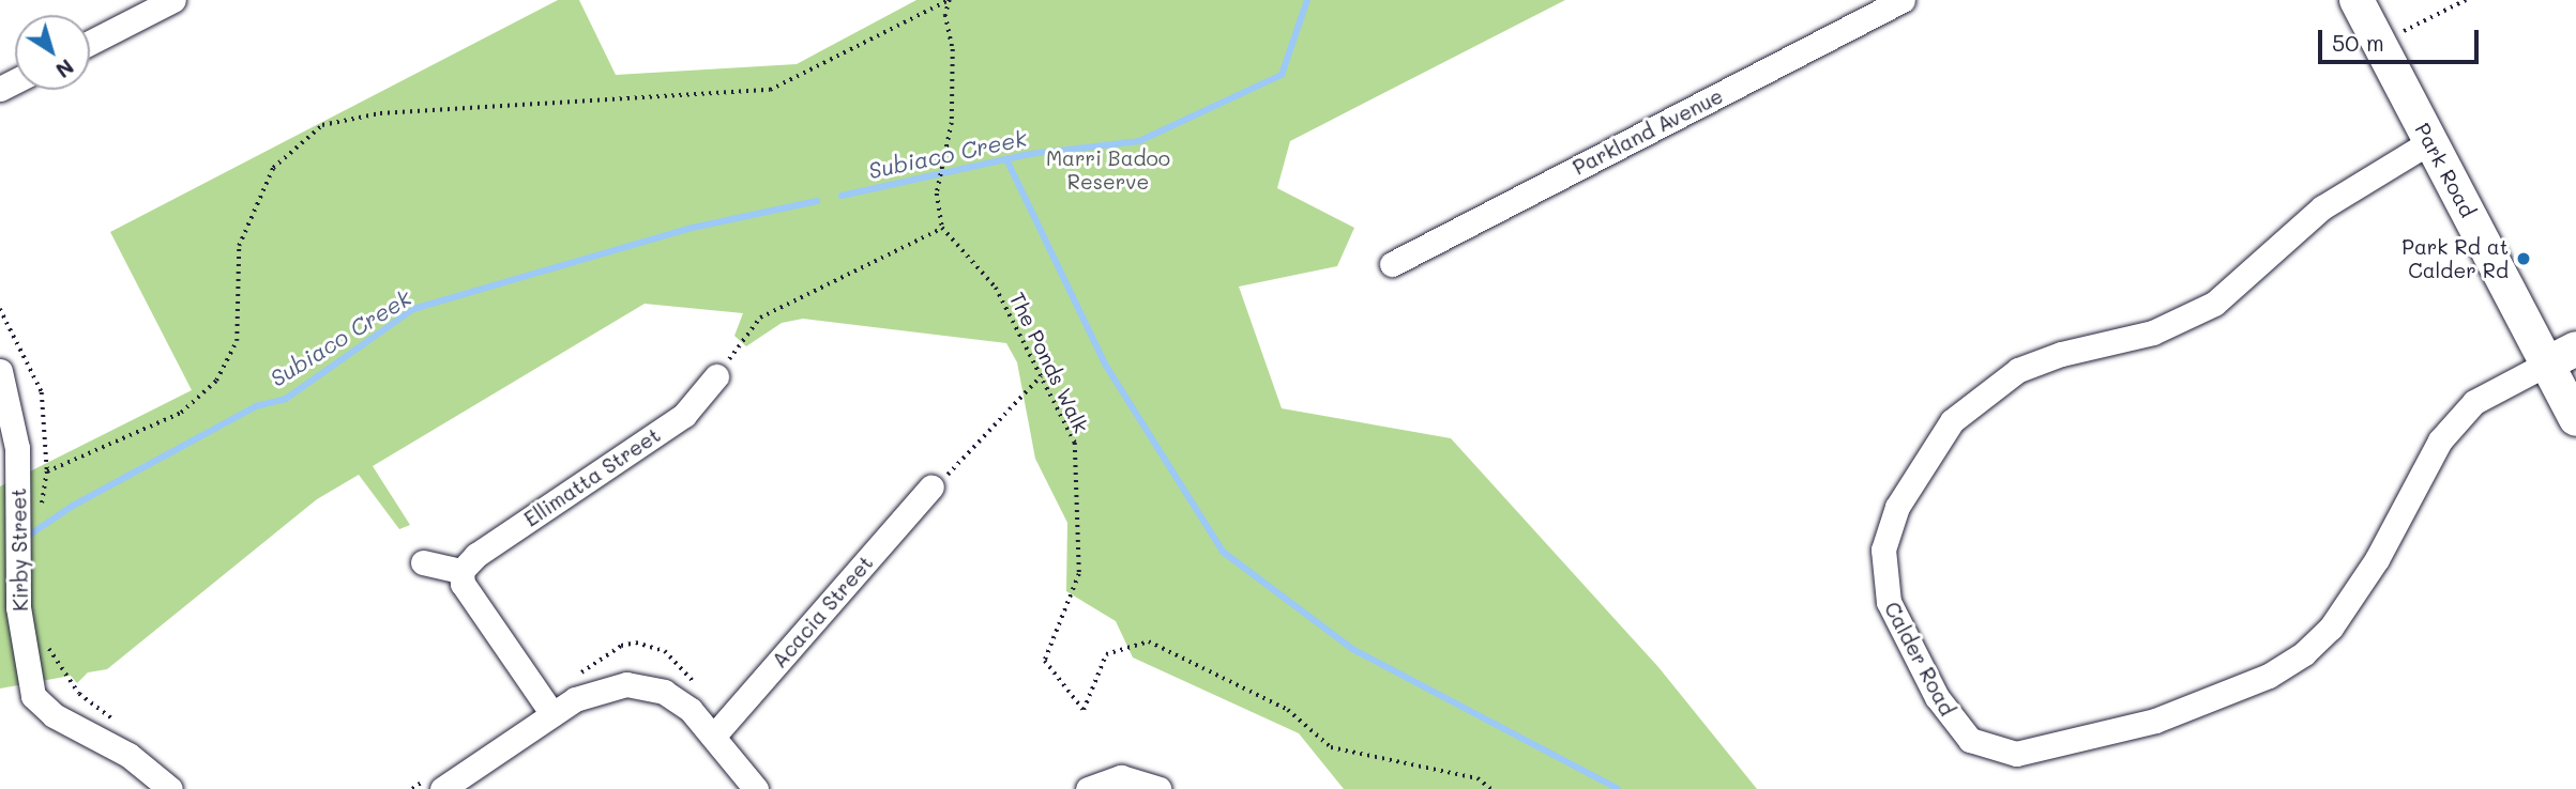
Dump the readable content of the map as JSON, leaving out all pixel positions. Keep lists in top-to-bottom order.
{
  "streets": {
    "street": [
      "Parkland Avenue",
      "Park Road",
      "Ellimatta Street",
      "Kirby Street",
      "Acacia Street",
      "Calder Road"
    ],
    "path": ["The Ponds Walk"]
  },
  "crossings": [
    ["Park Road", "Calder Road"]
  ],
  "water": ["Subiaco Creek"],
  "parks": ["Marri Badoo Reserve"],
  "places": ["Park Rd at Calder Rd"],
  "scale_bar": "50 m",
  "north": "bottom right"
}
